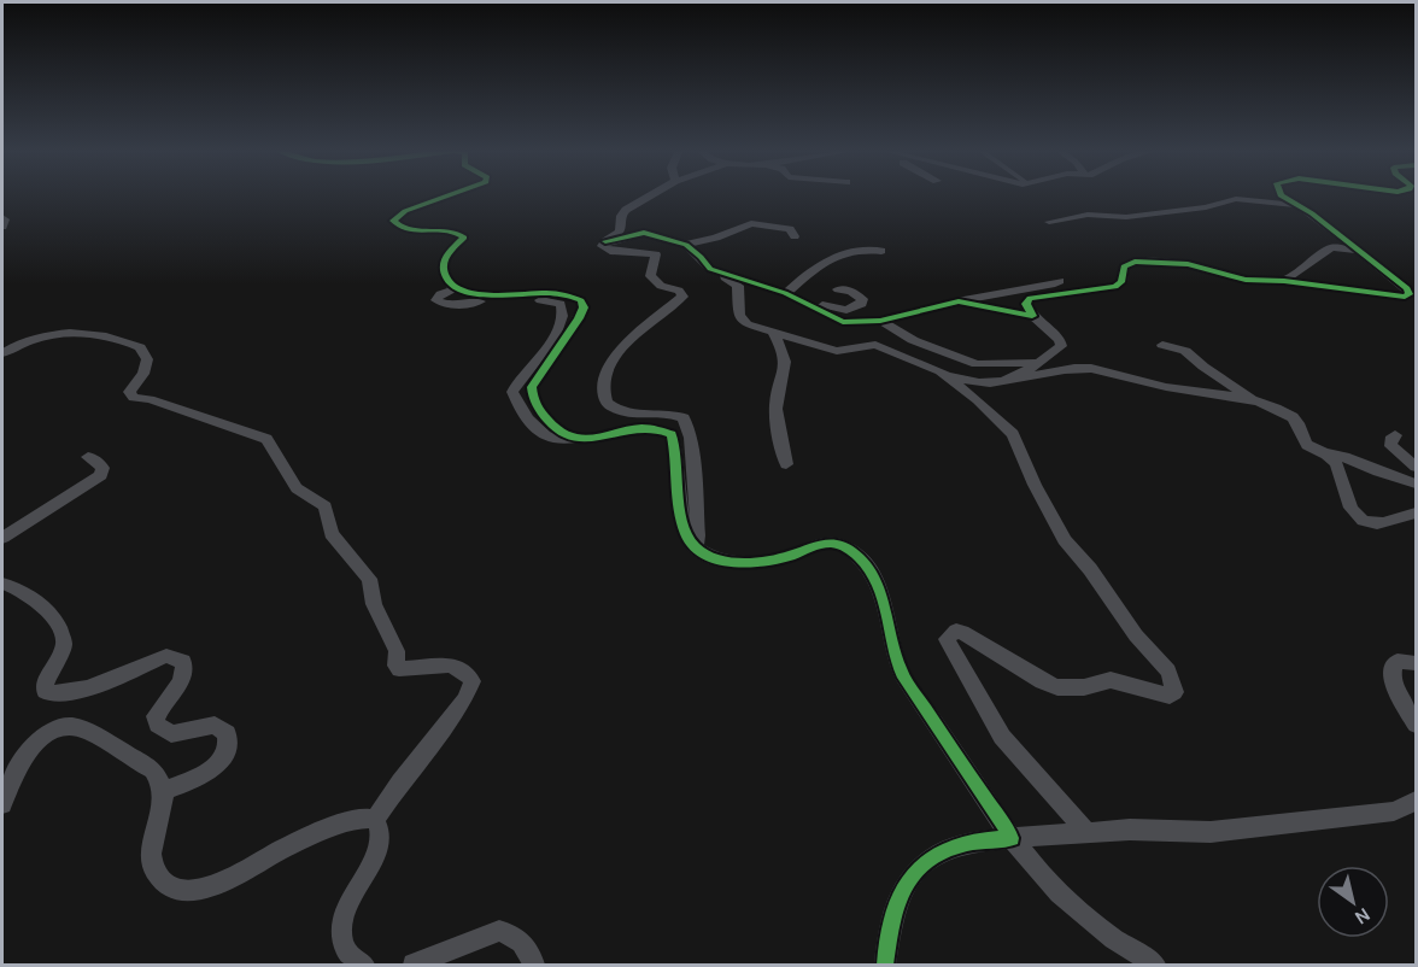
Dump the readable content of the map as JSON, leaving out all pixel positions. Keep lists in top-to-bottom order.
{
  "north": "bottom right"
}
